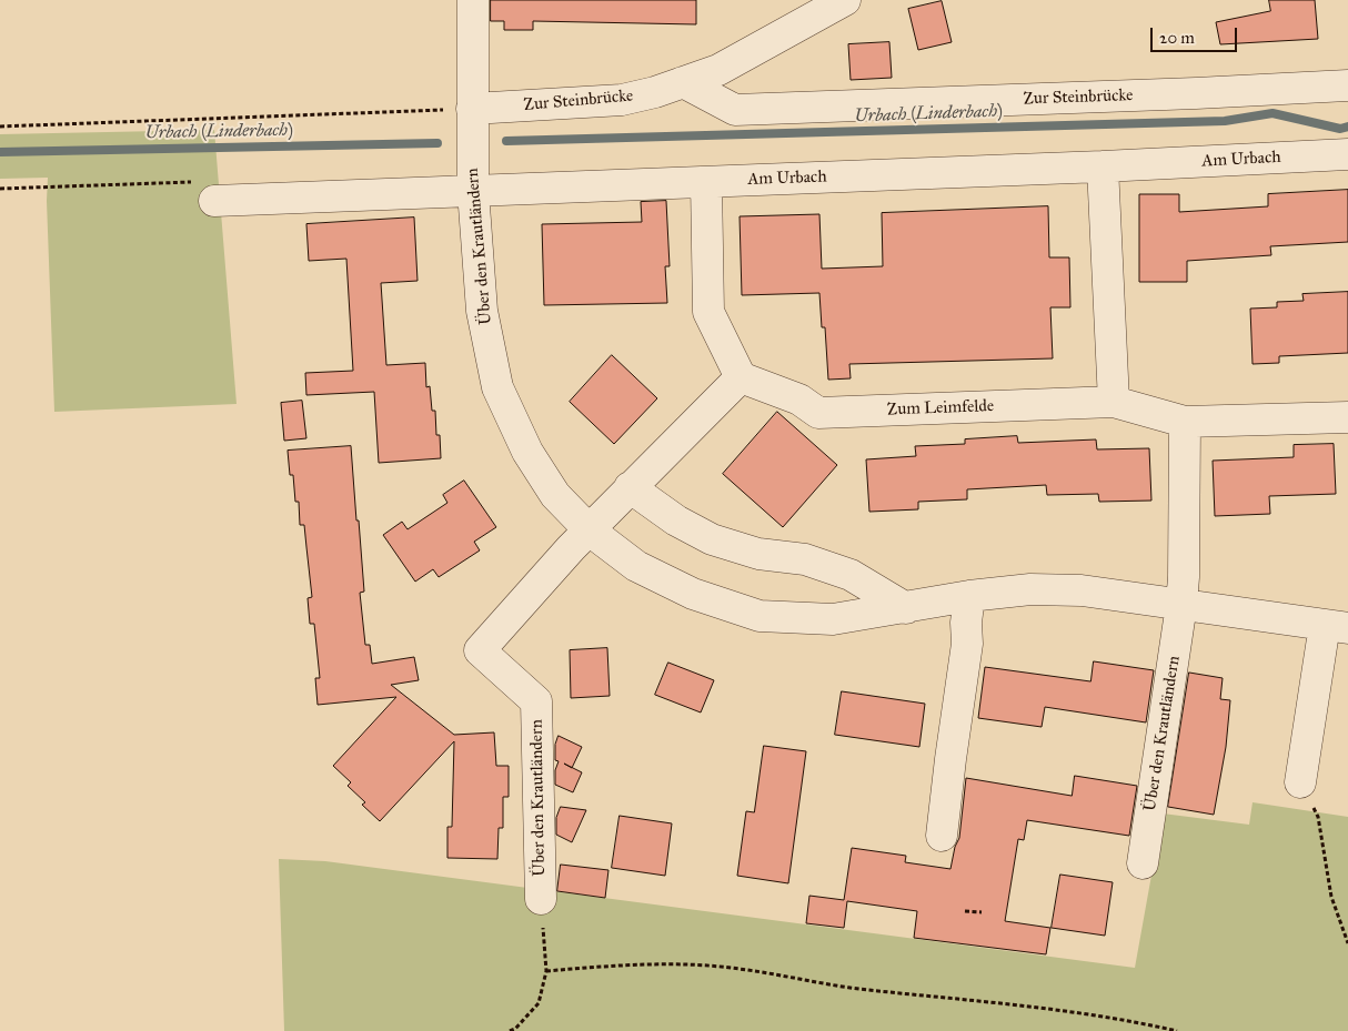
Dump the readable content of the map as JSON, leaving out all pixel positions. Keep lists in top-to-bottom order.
{
  "streets": {
    "street": [
      "Zur Steinbrücke",
      "Am Urbach",
      "Über den Krautländern",
      "Zum Leimfelde"
    ]
  },
  "crossings": [
    ["Zur Steinbrücke", "Über den Krautländern"],
    ["Am Urbach", "Über den Krautländern"],
    ["Über den Krautländern", "Zum Leimfelde"]
  ],
  "water": ["Urbach (Linderbach)"],
  "scale_bar": "20 m"
}
